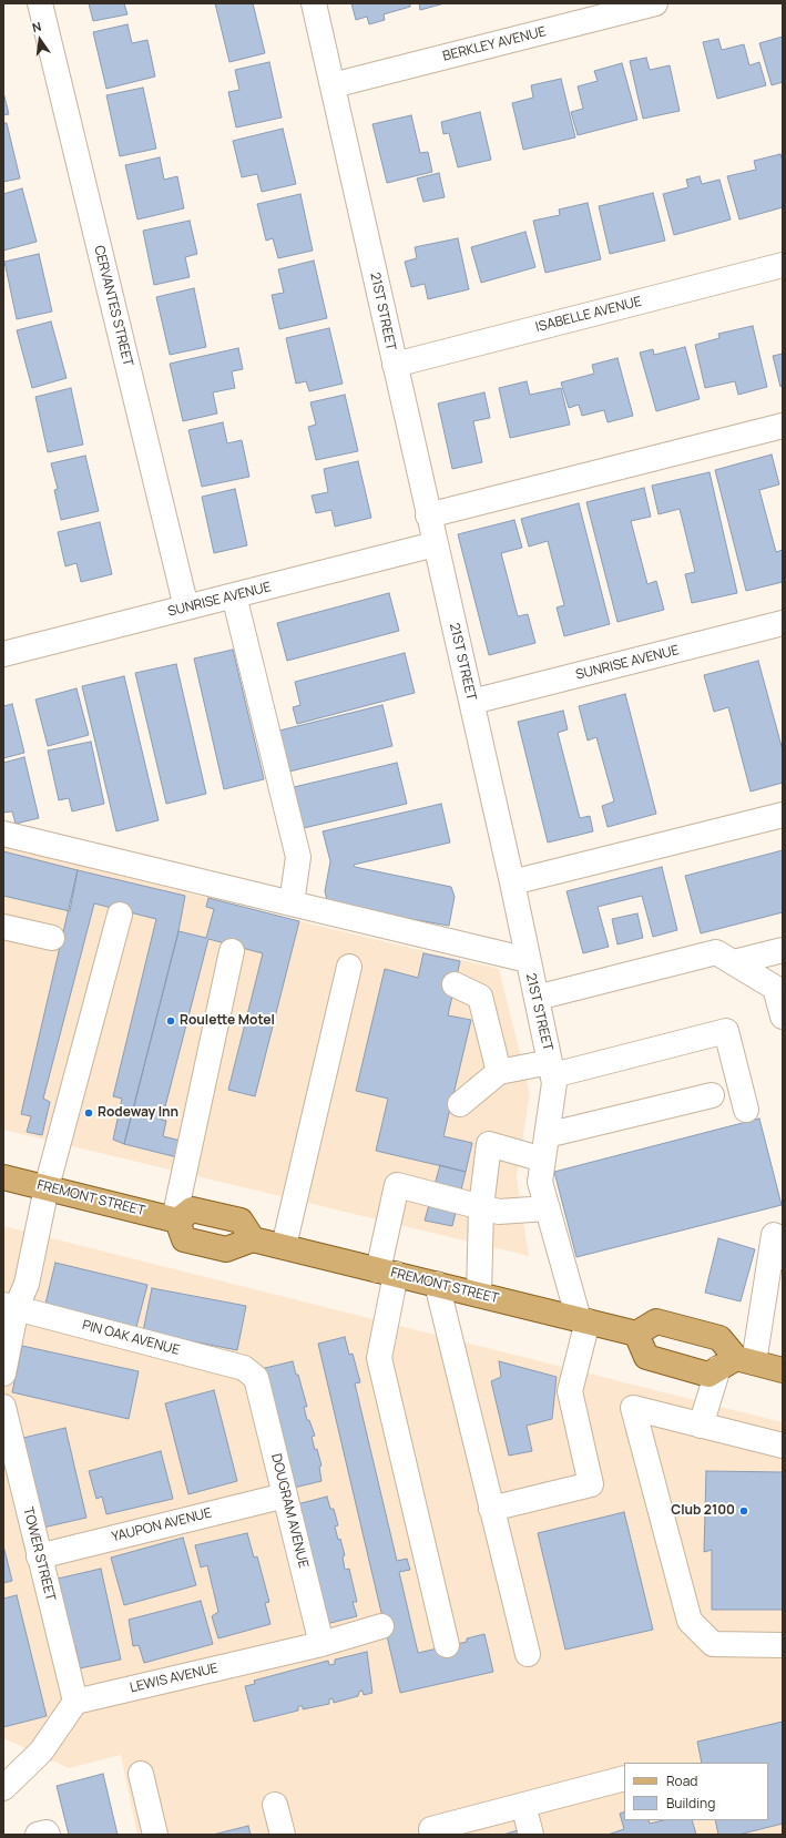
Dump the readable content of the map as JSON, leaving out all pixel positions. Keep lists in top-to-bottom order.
{
  "streets": {
    "main road": ["FREMONT STREET"],
    "street": [
      "BERKLEY AVENUE",
      "CERVANTES STREET",
      "21ST STREET",
      "ISABELLE AVENUE",
      "SUNRISE AVENUE",
      "PIN OAK AVENUE",
      "DOUGRAM AVENUE",
      "YAUPON AVENUE",
      "TOWER STREET",
      "LEWIS AVENUE"
    ]
  },
  "crossings": [
    ["BERKLEY AVENUE", "21ST STREET"],
    ["CERVANTES STREET", "SUNRISE AVENUE"],
    ["21ST STREET", "ISABELLE AVENUE"],
    ["21ST STREET", "SUNRISE AVENUE"],
    ["21ST STREET", "FREMONT STREET"],
    ["PIN OAK AVENUE", "DOUGRAM AVENUE"],
    ["DOUGRAM AVENUE", "YAUPON AVENUE"],
    ["DOUGRAM AVENUE", "LEWIS AVENUE"],
    ["YAUPON AVENUE", "TOWER STREET"],
    ["TOWER STREET", "LEWIS AVENUE"]
  ],
  "places": ["Roulette Motel", "Rodeway Inn", "Club 2100"],
  "legend": ["Road", "Building"],
  "north": "top"
}
